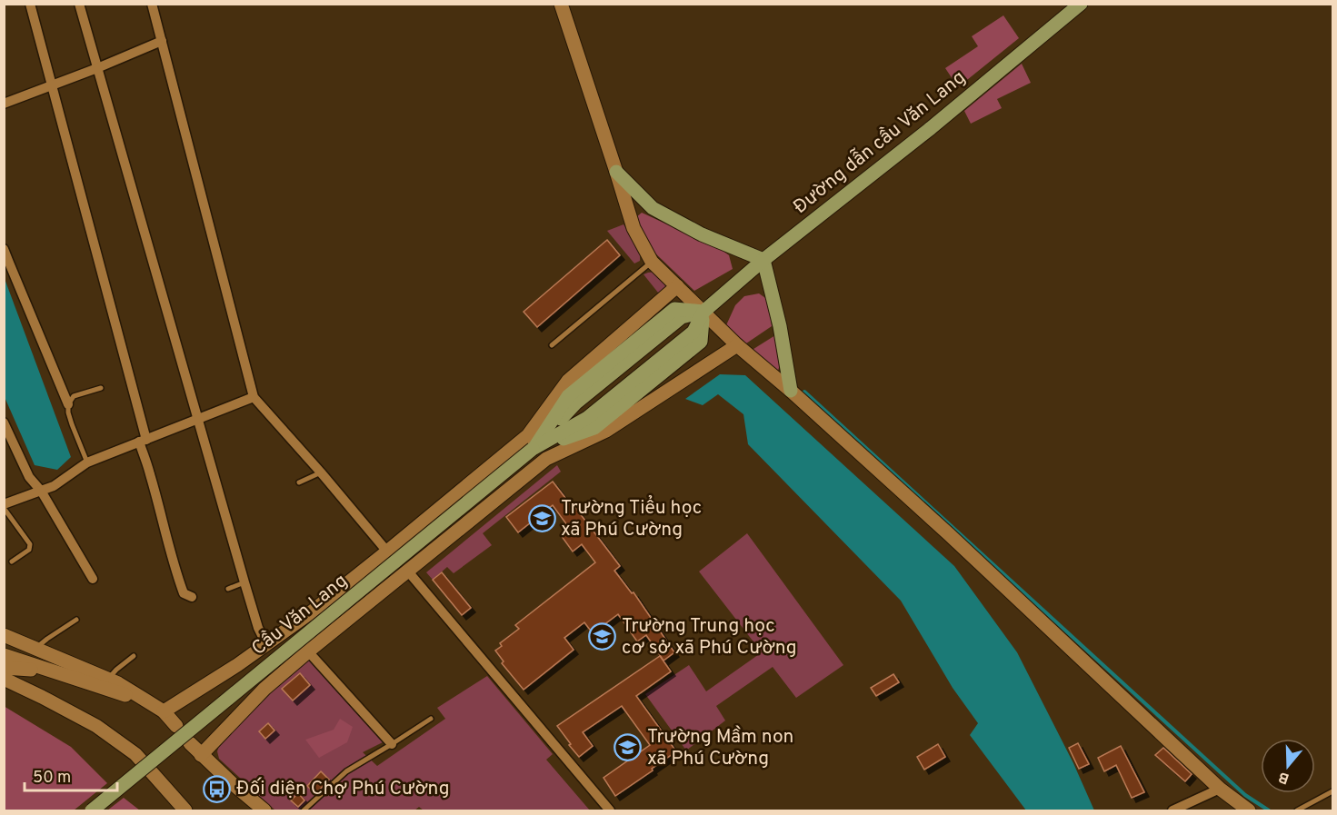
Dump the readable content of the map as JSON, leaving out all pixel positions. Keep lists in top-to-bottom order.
{
  "streets": {
    "main road": ["Đường dẫn cầu Văn Lang", "Cầu Văn Lang"]
  },
  "places": {
    "school or university": ["Trường Tiểu học xã Phú Cường", "Trường Trung học cơ sở xã Phú Cường", "Trường Mầm non xã Phú Cường"],
    "bus stop": ["Đối diện Chợ Phú Cường"]
  },
  "scale_bar": "50 m",
  "north": "bottom"
}
